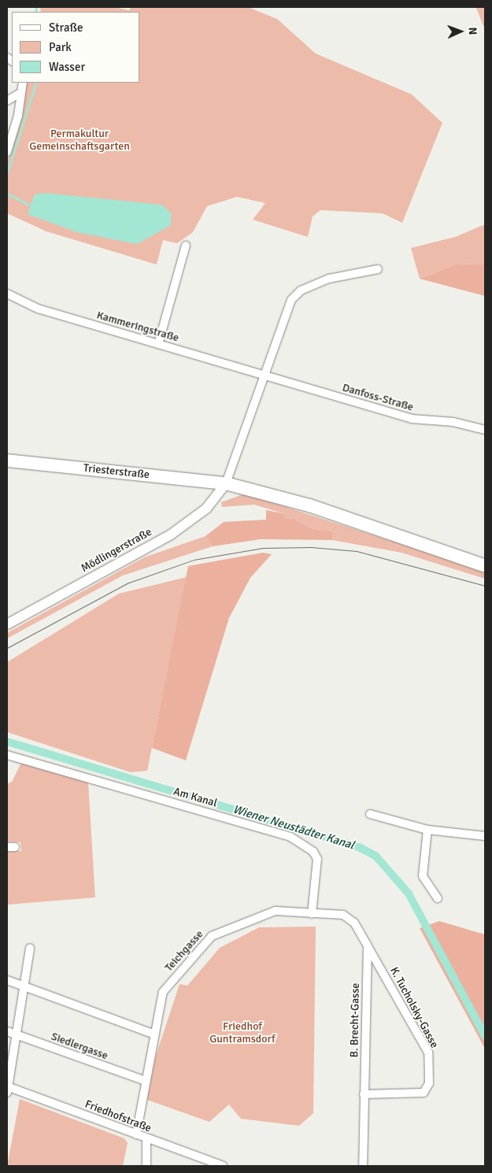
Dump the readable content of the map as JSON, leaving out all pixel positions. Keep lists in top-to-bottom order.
{
  "streets": {
    "main road": ["Triesterstraße"],
    "street": [
      "Kammeringstraße",
      "Danfoss-Straße",
      "Mödlingerstraße",
      "Am Kanal",
      "Teichgasse",
      "K. Tucholsky-Gasse",
      "B. Brecht-Gasse",
      "Siedlergasse",
      "Friedhofstraße"
    ]
  },
  "crossings": [
    ["Kammeringstraße", "Danfoss-Straße"],
    ["Triesterstraße", "Mödlingerstraße"],
    ["Am Kanal", "Teichgasse"],
    ["Teichgasse", "Siedlergasse"],
    ["Teichgasse", "Friedhofstraße"],
    ["K. Tucholsky-Gasse", "B. Brecht-Gasse"]
  ],
  "water": ["Wiener Neustädter Kanal"],
  "parks": ["Permakultur Gemeinschaftsgarten", "Friedhof Guntramsdorf"],
  "legend": ["Straße", "Park", "Wasser"],
  "north": "right"
}
